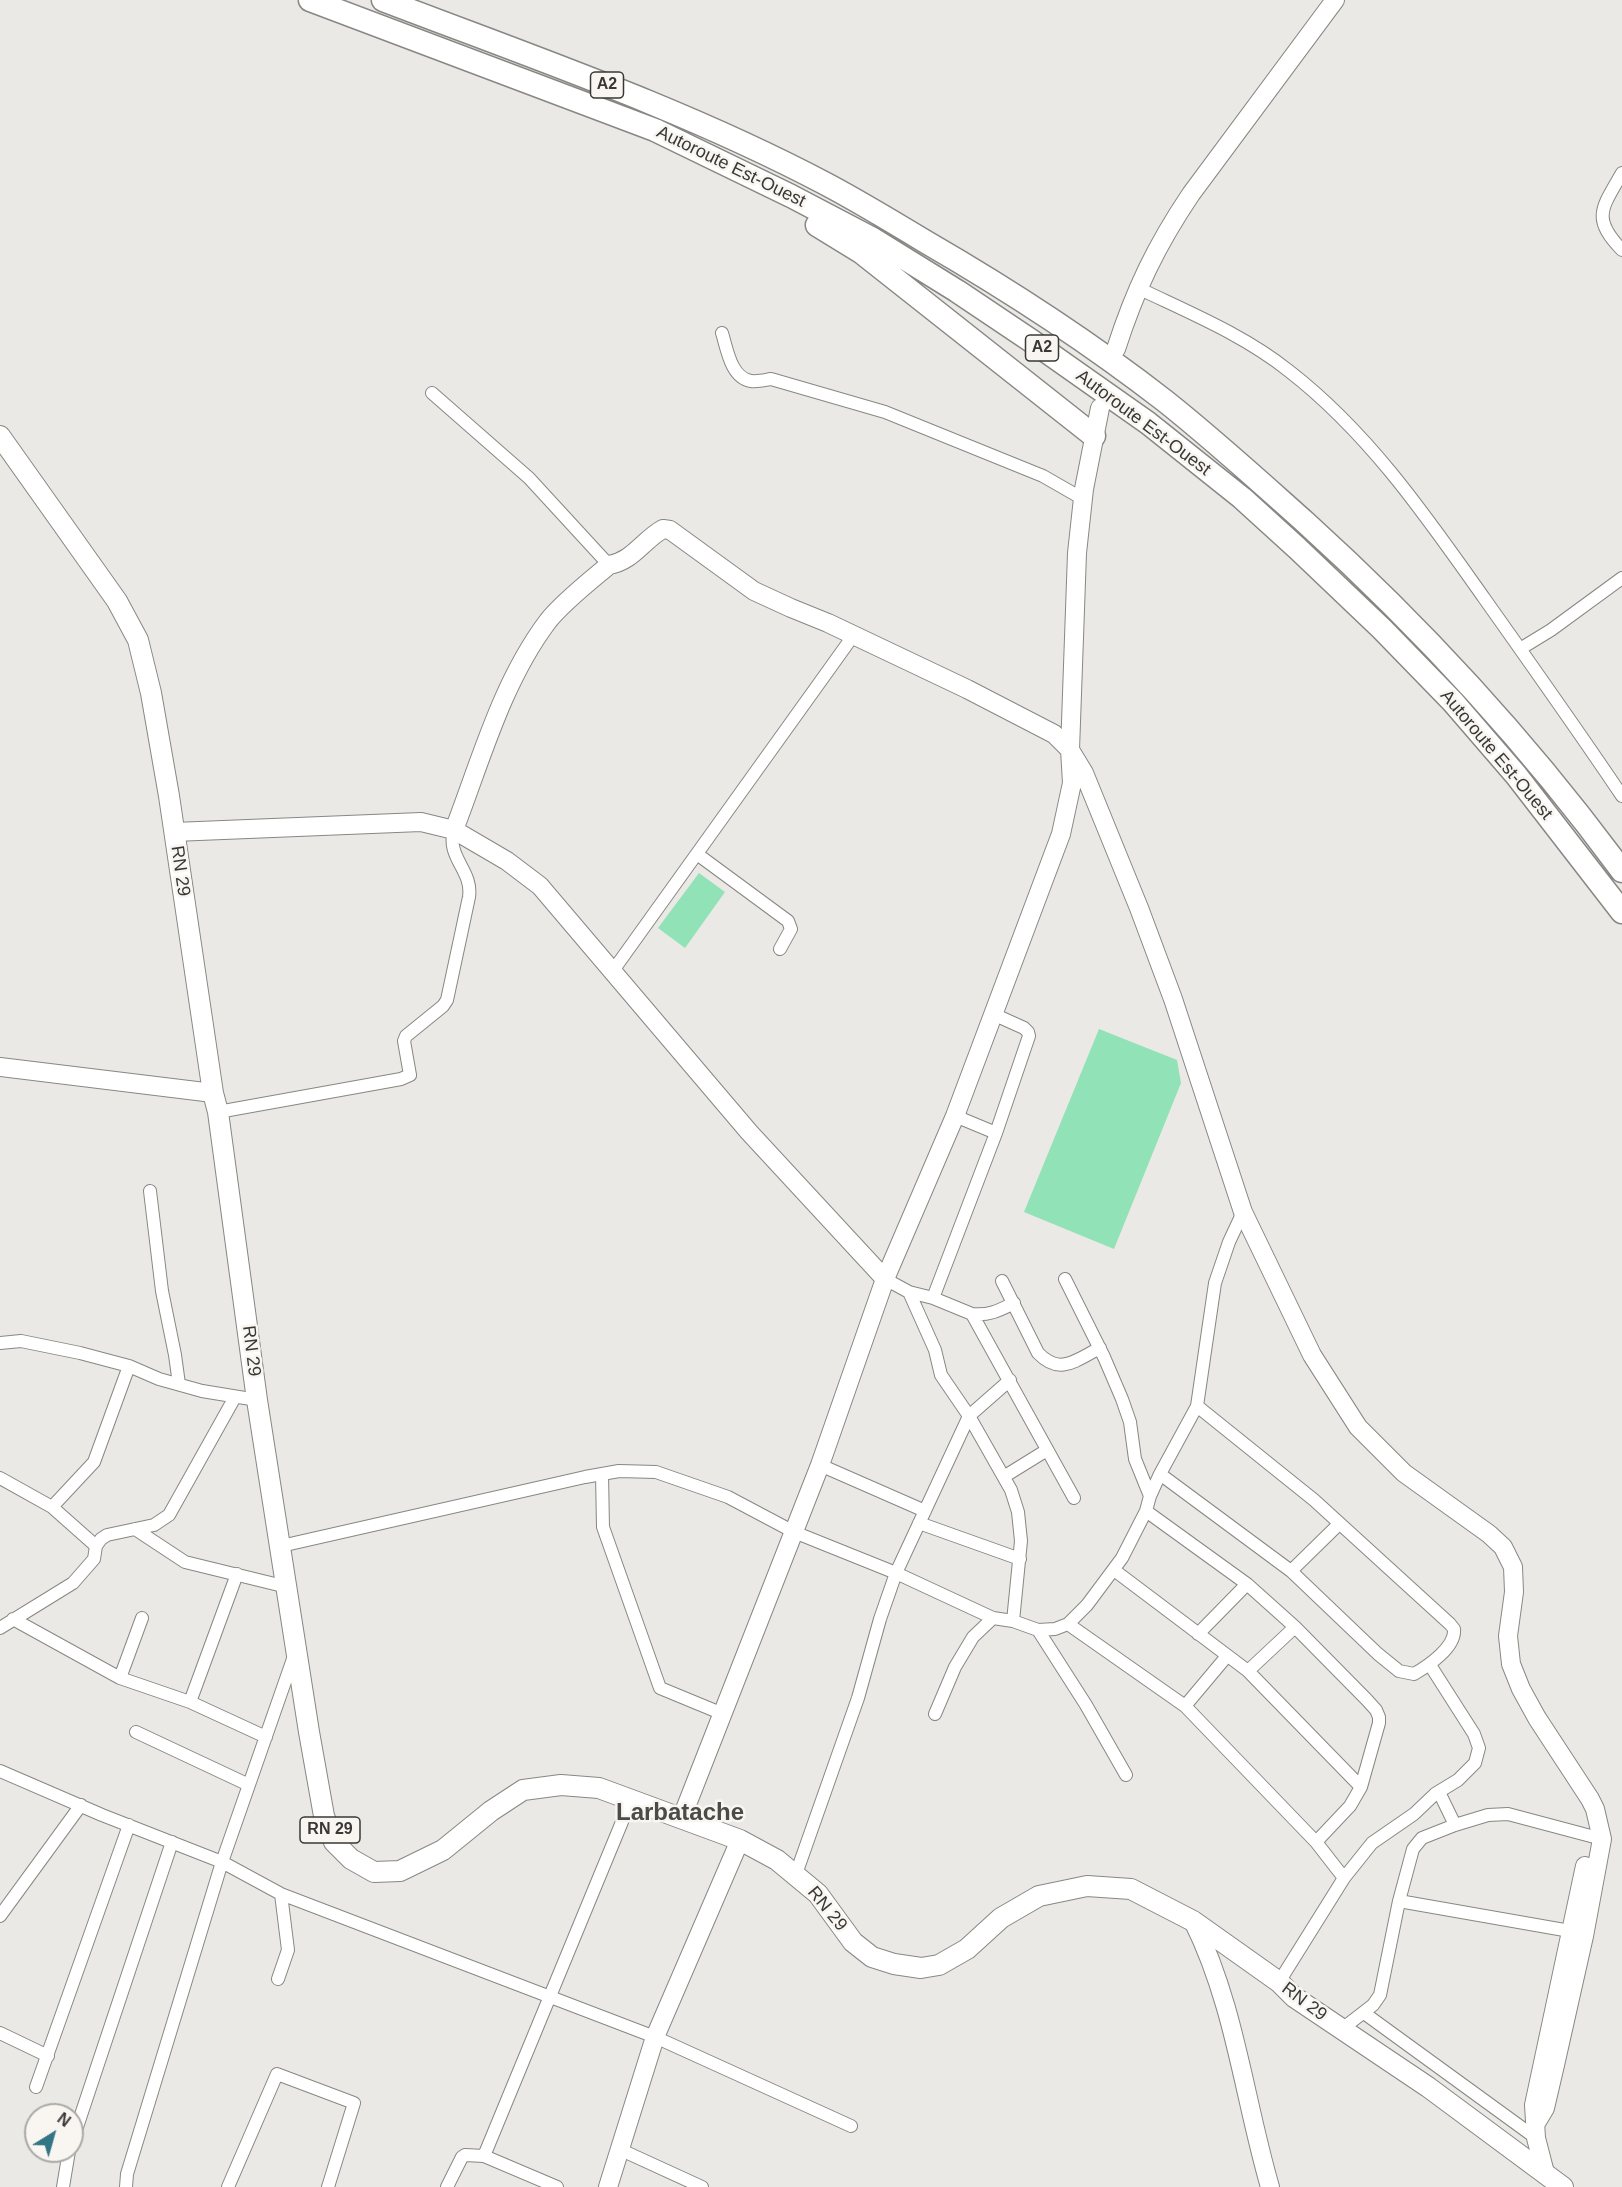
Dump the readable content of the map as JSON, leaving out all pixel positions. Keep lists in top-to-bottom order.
{
  "streets": {
    "highway": ["A2", "Autoroute Est-Ouest"],
    "main road": ["RN 29"]
  },
  "districts": ["Larbatache"],
  "north": "top right"
}
